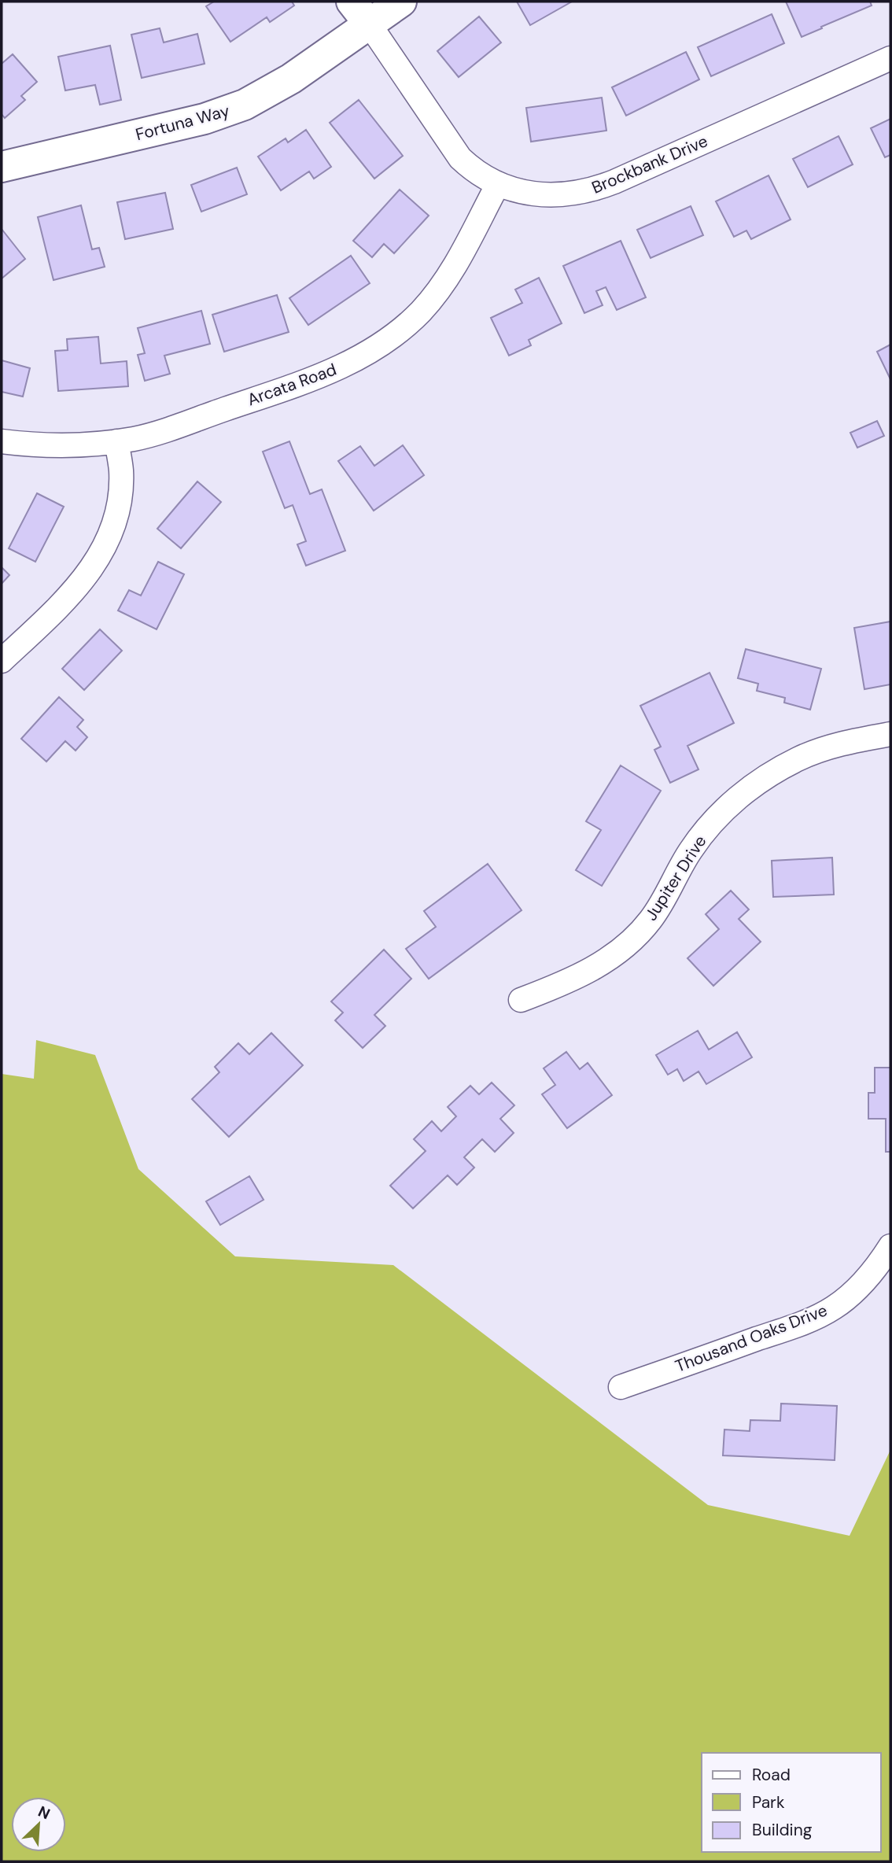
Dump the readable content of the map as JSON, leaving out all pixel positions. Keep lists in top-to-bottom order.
{
  "streets": {
    "street": [
      "Fortuna Way",
      "Brockbank Drive",
      "Arcata Road",
      "Jupiter Drive",
      "Thousand Oaks Drive"
    ]
  },
  "crossings": [
    ["Fortuna Way", "Brockbank Drive"],
    ["Brockbank Drive", "Arcata Road"]
  ],
  "legend": ["Road", "Park", "Building"],
  "north": "top right"
}
